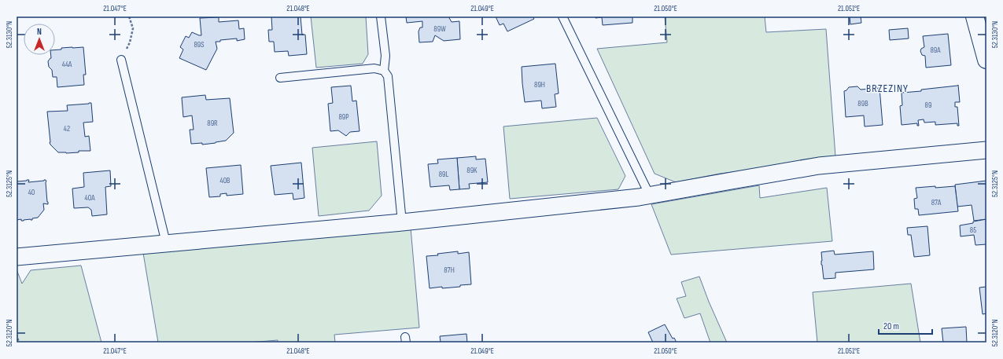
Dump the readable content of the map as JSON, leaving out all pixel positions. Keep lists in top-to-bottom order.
{
  "districts": ["BRZEZINY"],
  "house_numbers": [
    "89W",
    "89S",
    "89A",
    "44A",
    "89H",
    "89B",
    "89",
    "89P",
    "89R",
    "42",
    "89K",
    "89L",
    "40B",
    "40",
    "40A",
    "87A",
    "85",
    "87H"
  ],
  "scale_bar": "20 m",
  "north": "top",
  "coordinates": [
    "21.047°E",
    "21.048°E",
    "21.049°E",
    "21.050°E",
    "21.051°E",
    "52.3130°N",
    "52.3125°N",
    "52.3120°N"
  ]
}
